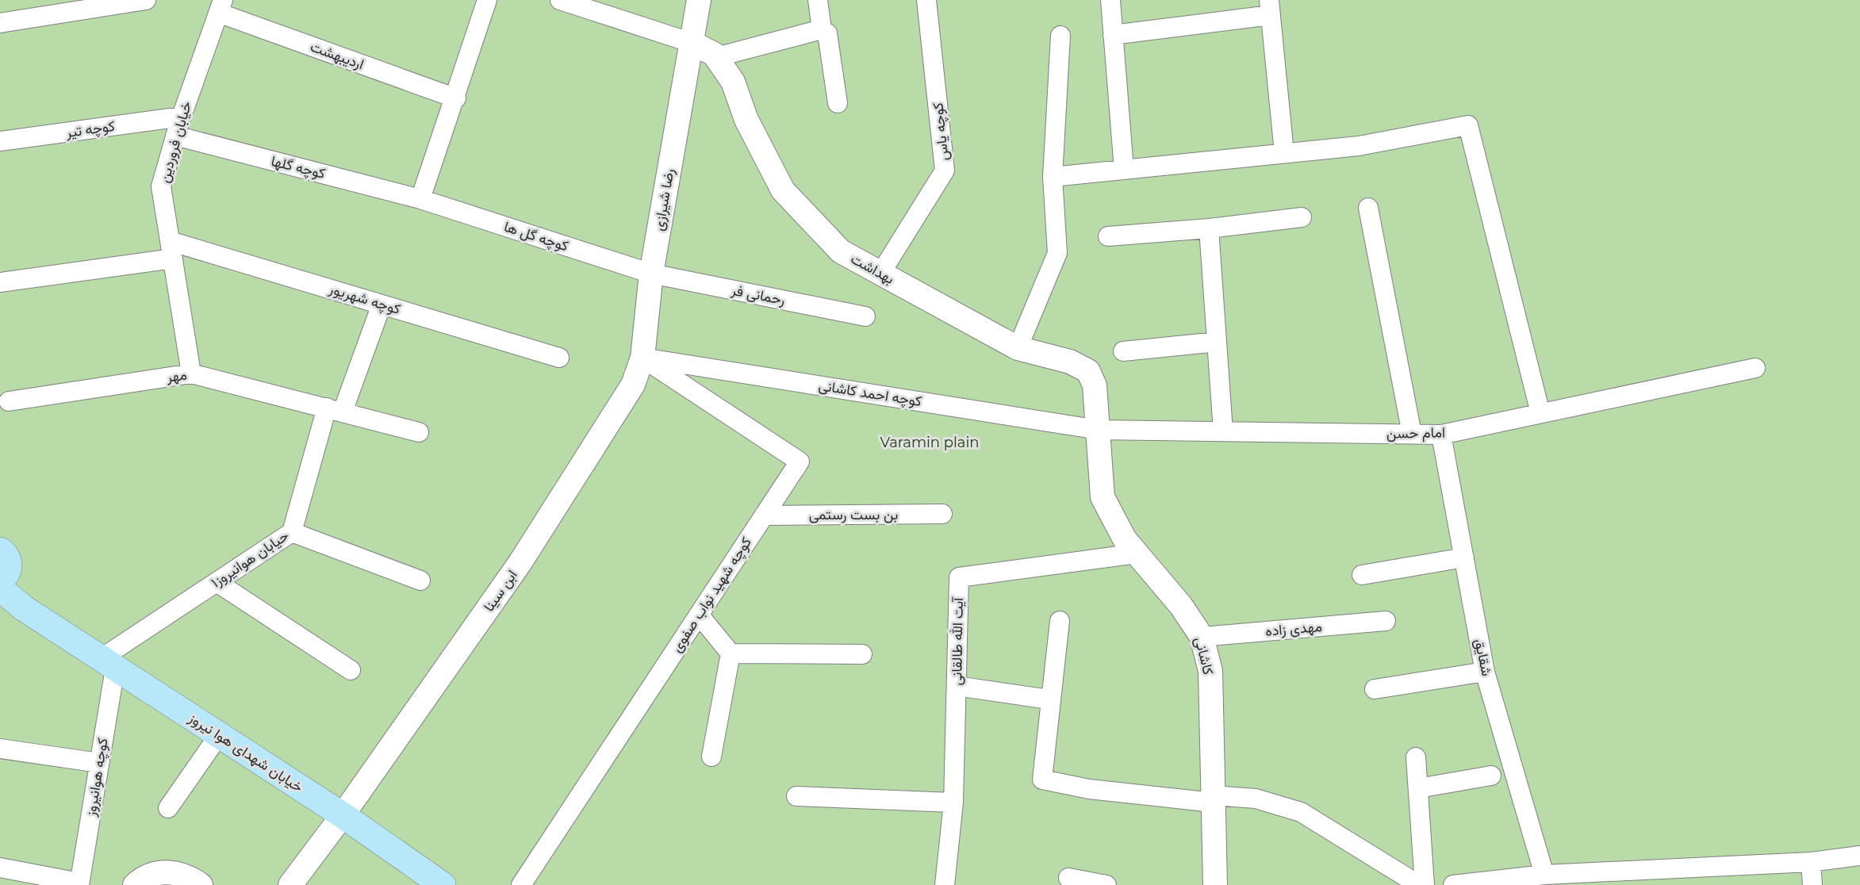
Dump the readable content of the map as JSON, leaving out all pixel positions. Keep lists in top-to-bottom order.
{
  "streets": {
    "main road": ["خیابان شهدای هوا نیروز"],
    "street": [
      "اردیبهشت",
      "کوچه تیر",
      "کوچه یاس",
      "خیابان فروردین",
      "کوچه گلها",
      "رضا شیرازی",
      "کوچه گل ها",
      "بهداشت",
      "رحمانی فر",
      "کوچه شهریور",
      "مهر",
      "کوچه احمد کاشانی",
      "امام حسن",
      "بن بست رستمی",
      "حیابان هوانیروز۱",
      "ابن سینا",
      "کوچه شهید نواب صفوی",
      "مهدی زاده",
      "آیت الله طالقانی",
      "کاشانی",
      "شقایق",
      "کوچه هوانیروز"
    ]
  },
  "crossings": [
    ["اردیبهشت", "خیابان فروردین"],
    ["کوچه تیر", "خیابان فروردین"],
    ["کوچه یاس", "بهداشت"],
    ["خیابان فروردین", "کوچه گلها"],
    ["خیابان فروردین", "کوچه شهریور"],
    ["خیابان فروردین", "مهر"],
    ["کوچه گلها", "کوچه گل ها"],
    ["رضا شیرازی", "کوچه گل ها"],
    ["رضا شیرازی", "بهداشت"],
    ["رضا شیرازی", "رحمانی فر"],
    ["رضا شیرازی", "کوچه احمد کاشانی"],
    ["رضا شیرازی", "ابن سینا"],
    ["رضا شیرازی", "کوچه شهید نواب صفوی"],
    ["کوچه گل ها", "رحمانی فر"],
    ["بهداشت", "کوچه احمد کاشانی"],
    ["بهداشت", "امام حسن"],
    ["بهداشت", "کاشانی"],
    ["کوچه شهریور", "حیابان هوانیروز۱"],
    ["مهر", "حیابان هوانیروز۱"],
    ["کوچه احمد کاشانی", "امام حسن"],
    ["کوچه احمد کاشانی", "ابن سینا"],
    ["کوچه احمد کاشانی", "کوچه شهید نواب صفوی"],
    ["کوچه احمد کاشانی", "کاشانی"],
    ["امام حسن", "کاشانی"],
    ["امام حسن", "شقایق"],
    ["بن بست رستمی", "کوچه شهید نواب صفوی"],
    ["حیابان هوانیروز۱", "خیابان شهدای هوا نیروز"],
    ["حیابان هوانیروز۱", "کوچه هوانیروز"],
    ["ابن سینا", "کوچه شهید نواب صفوی"],
    ["ابن سینا", "خیابان شهدای هوا نیروز"],
    ["مهدی زاده", "کاشانی"],
    ["آیت الله طالقانی", "کاشانی"],
    ["خیابان شهدای هوا نیروز", "کوچه هوانیروز"]
  ],
  "parks": ["Varamin plain"]
}
